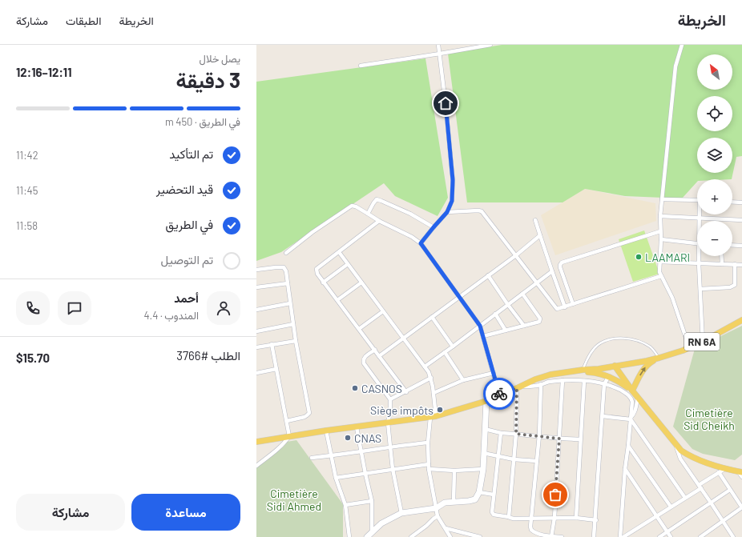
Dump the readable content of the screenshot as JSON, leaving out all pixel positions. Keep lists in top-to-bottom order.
{
  "streets": {
    "main road": ["RN 6A"]
  },
  "parks": ["Cimetière Sid Cheikh", "Cimetière Sidi Ahmed"],
  "places": [
    "LAAMARI",
    "CASNOS",
    "Siège impôts",
    "CNAS"
  ],
  "north": "top left",
  "page": {
    "header": "الخريطة",
    "nav": ["الخريطة", "الطبقات", "مشاركة"],
    "heading": ["3 دقيقة", "يصل خلال", "12:11–12:16"],
    "panel": [
      "أحمد",
      "المندوب · 4.4",
      "الطلب #3766",
      "$15.70"
    ],
    "map_buttons": ["+", "−"],
    "bar": "في الطريق · 450 m",
    "list": [
      ["تم التأكيد", "11:42"],
      ["قيد التحضير", "11:45"],
      ["في الطريق", "11:58"],
      "تم التوصيل"
    ],
    "buttons": ["مساعدة", "مشاركة"]
  }
}
